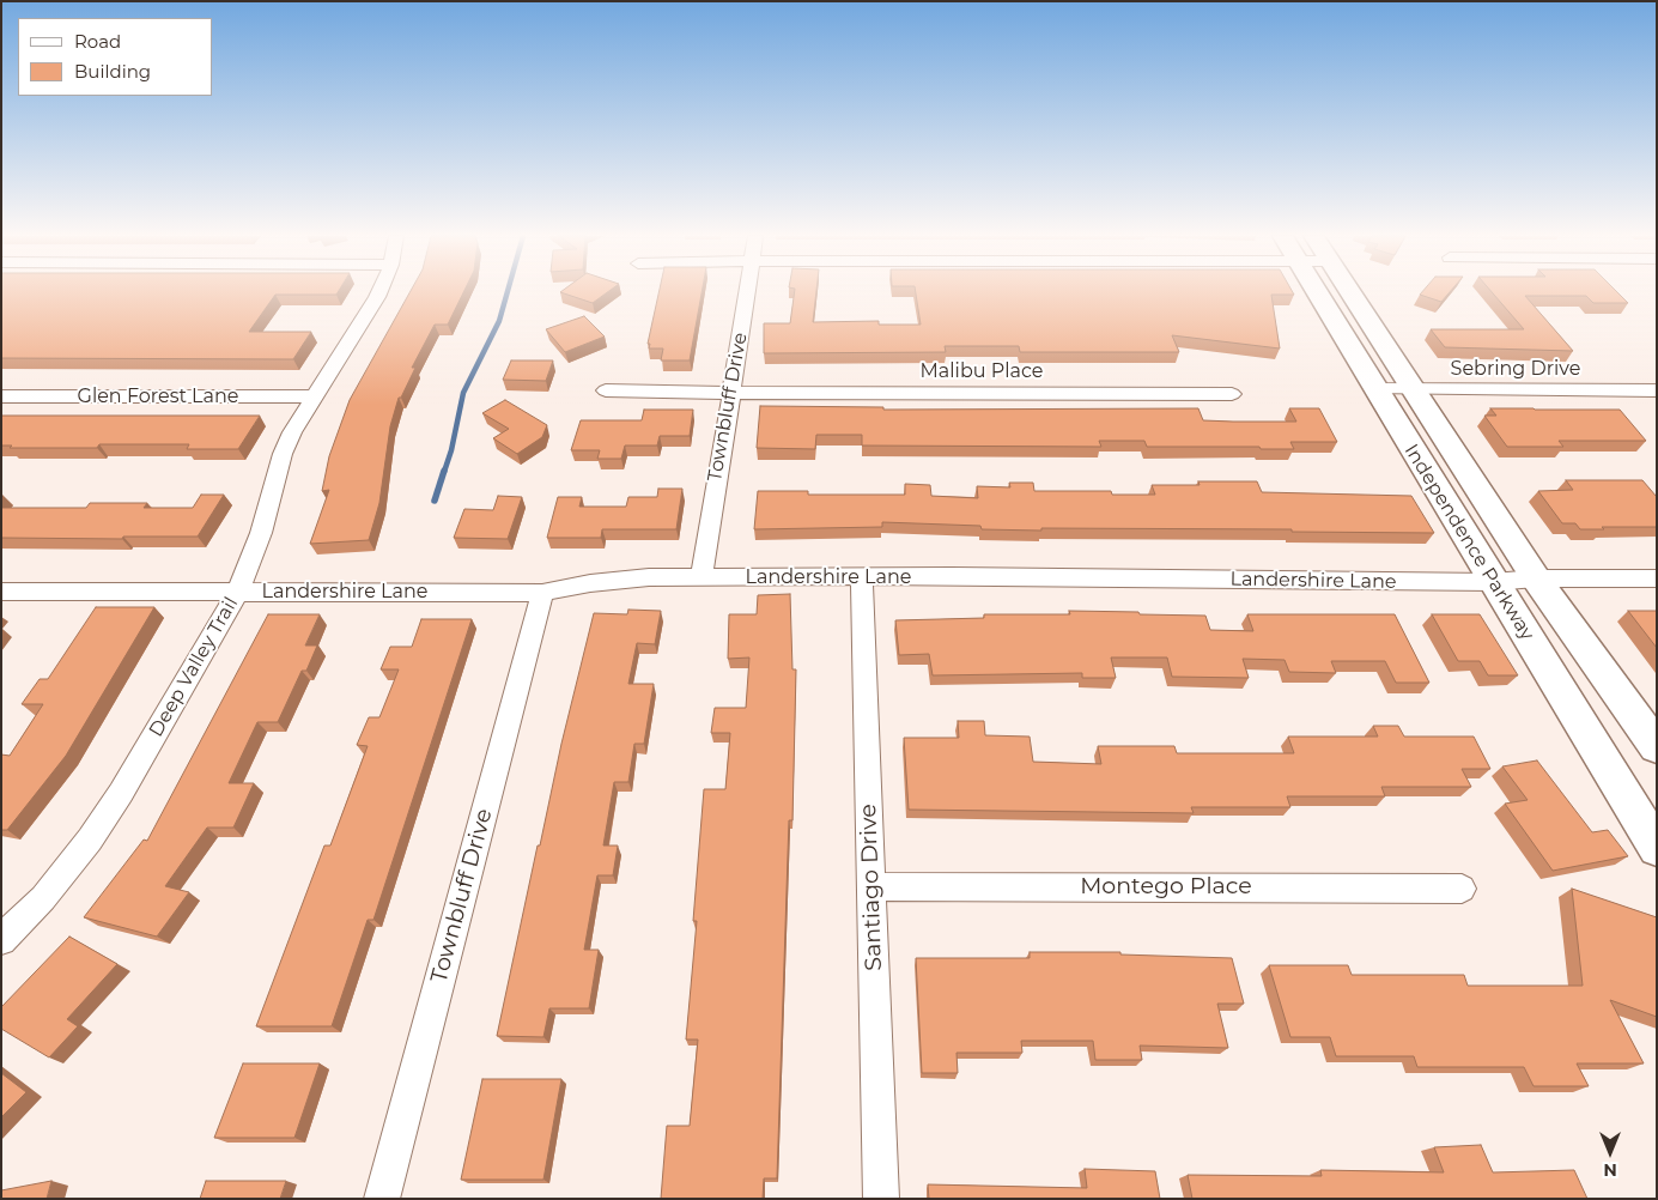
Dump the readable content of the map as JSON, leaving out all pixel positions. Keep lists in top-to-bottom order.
{
  "streets": {
    "main road": ["Independence Parkway"],
    "street": [
      "Sebring Drive",
      "Malibu Place",
      "Glen Forest Lane",
      "Townbluff Drive",
      "Landershire Lane",
      "Deep Valley Trail",
      "Montego Place",
      "Santiago Drive"
    ]
  },
  "crossings": [
    ["Sebring Drive", "Independence Parkway"],
    ["Malibu Place", "Townbluff Drive"],
    ["Glen Forest Lane", "Deep Valley Trail"],
    ["Townbluff Drive", "Landershire Lane"],
    ["Independence Parkway", "Landershire Lane"],
    ["Landershire Lane", "Deep Valley Trail"],
    ["Landershire Lane", "Santiago Drive"],
    ["Montego Place", "Santiago Drive"]
  ],
  "legend": ["Road", "Building"],
  "north": "bottom"
}
